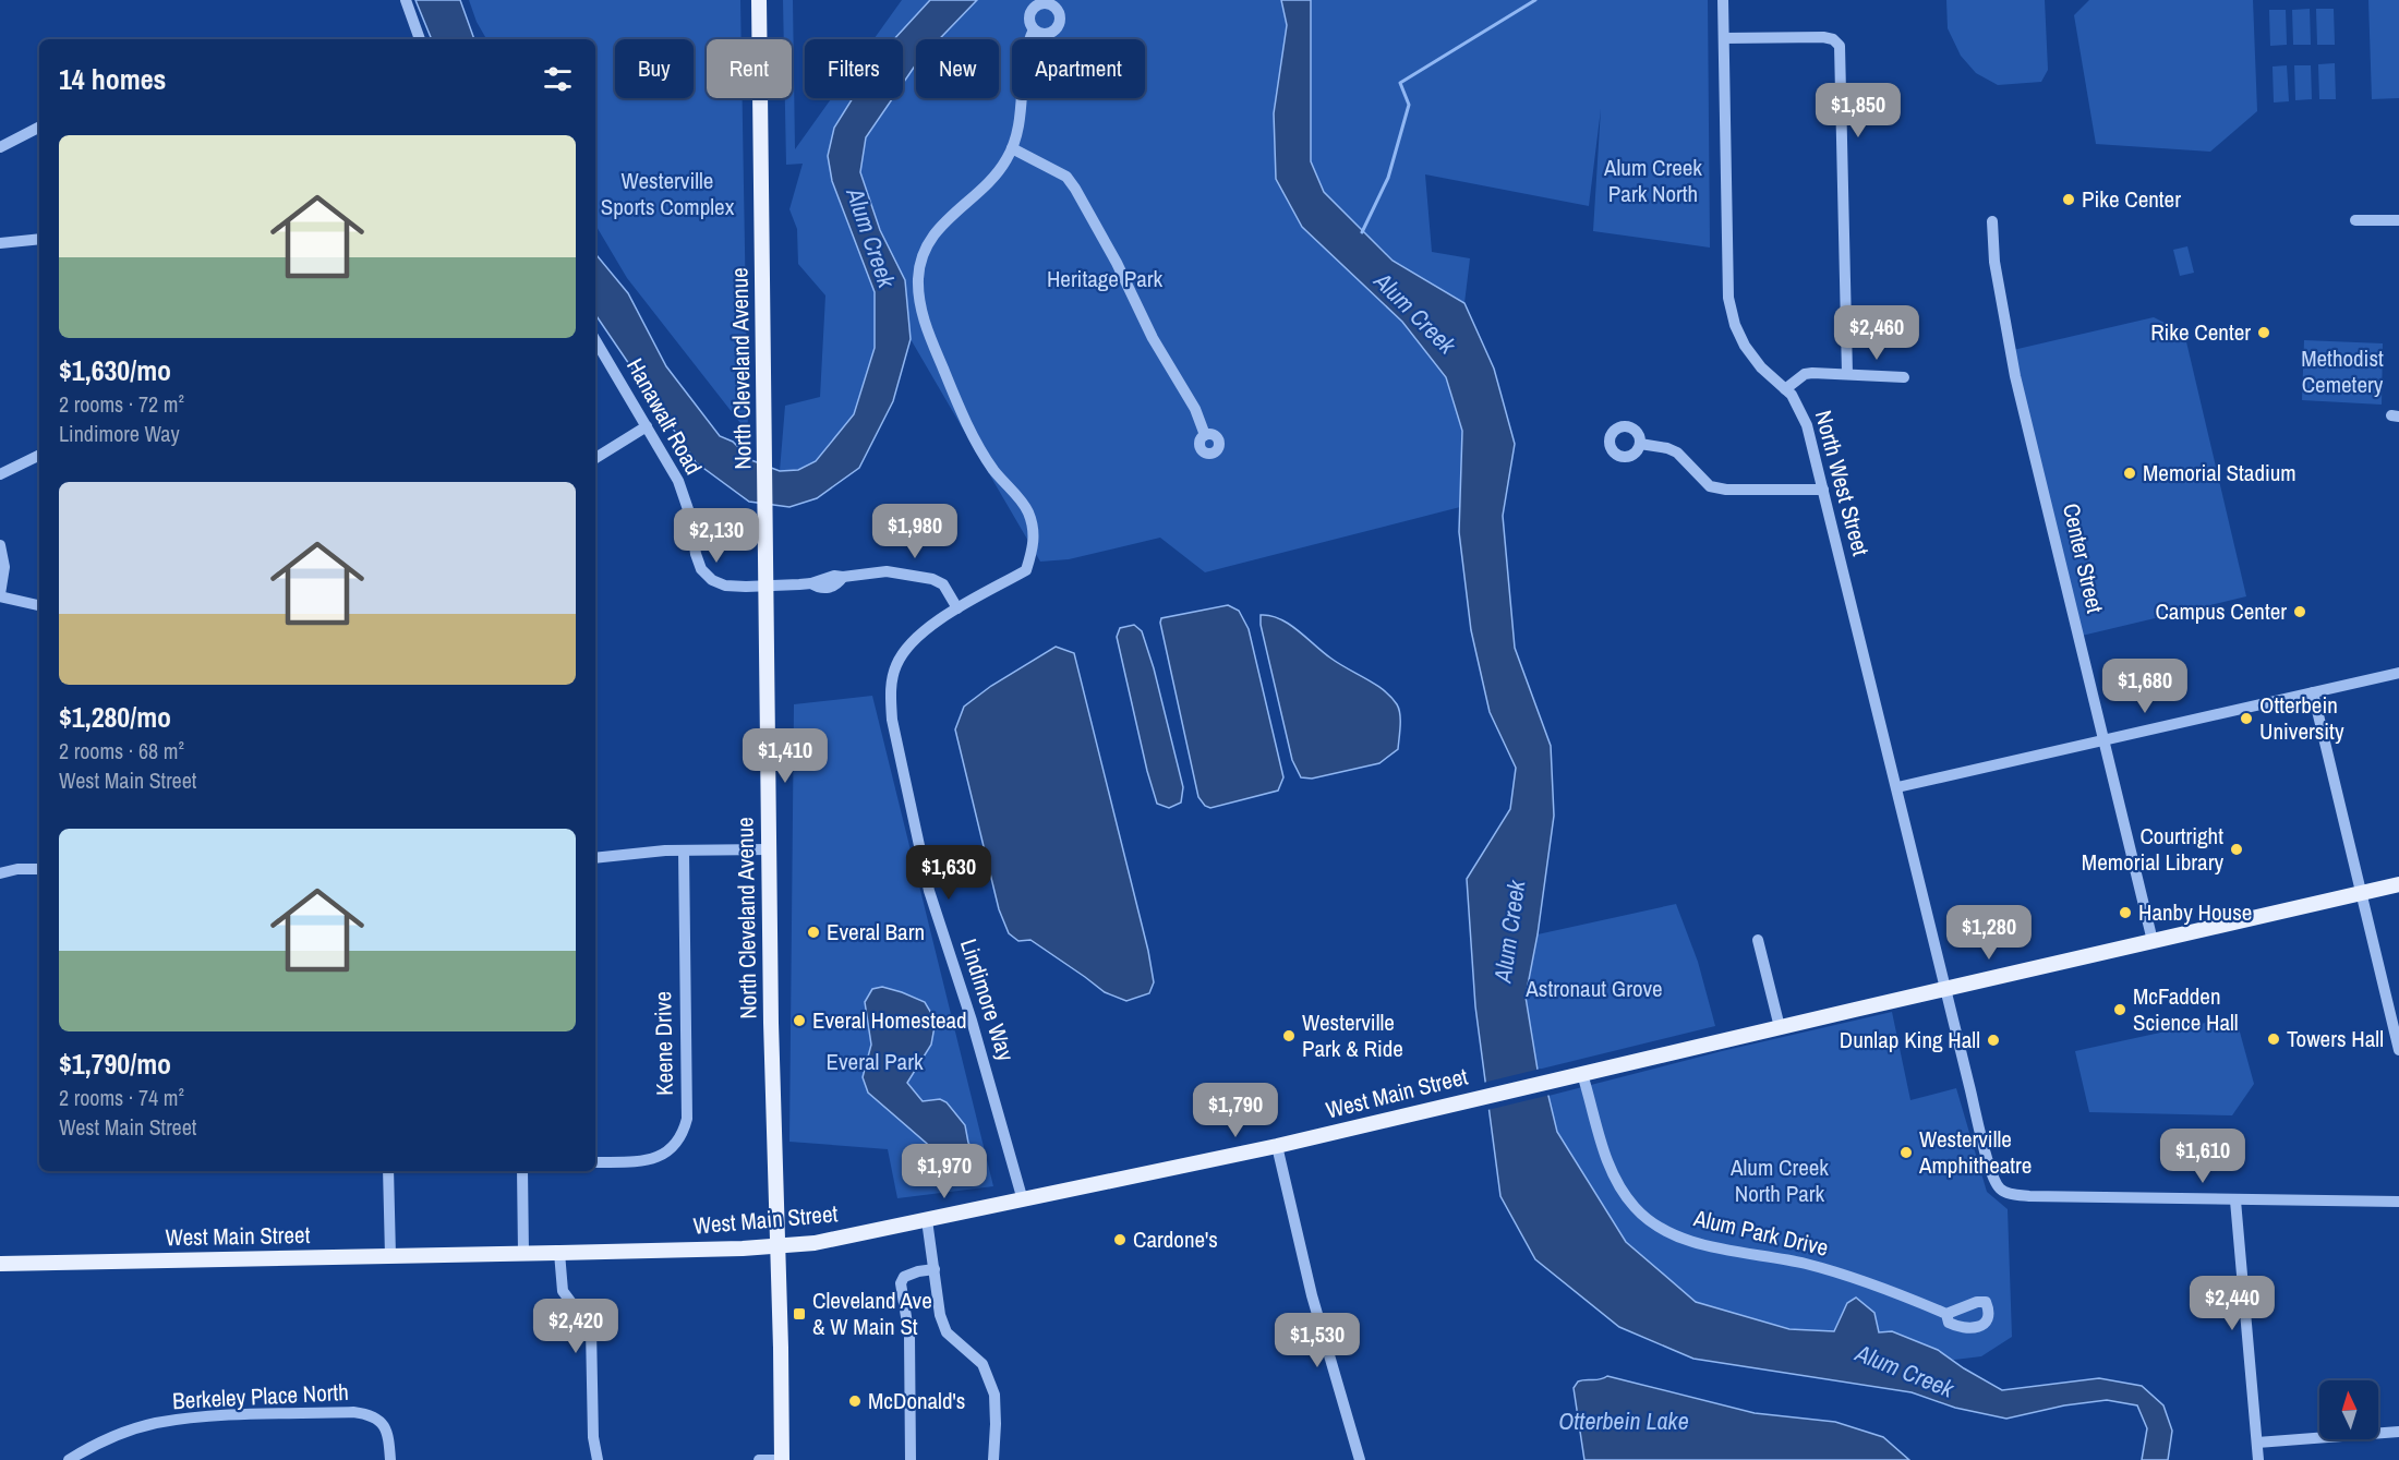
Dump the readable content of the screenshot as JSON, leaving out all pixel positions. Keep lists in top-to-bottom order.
{
  "streets": {
    "main road": ["North Cleveland Avenue", "West Main Street"],
    "street": [
      "Hanawalt Road",
      "North West Street",
      "Center Street",
      "Lindimore Way",
      "Keene Drive",
      "Alum Park Drive",
      "Berkeley Place North"
    ]
  },
  "crossings": [
    ["North Cleveland Avenue", "Hanawalt Road"],
    ["North Cleveland Avenue", "West Main Street"],
    ["Hanawalt Road", "Lindimore Way"],
    ["North West Street", "West Main Street"],
    ["Center Street", "West Main Street"],
    ["Lindimore Way", "West Main Street"],
    ["West Main Street", "Alum Park Drive"]
  ],
  "water": ["Alum Creek", "Otterbein Lake"],
  "parks": [
    "Alum Creek Park North",
    "Westerville Sports Complex",
    "Heritage Park",
    "Methodist Cemetery",
    "Astronaut Grove",
    "Everal Park",
    "Alum Creek North Park"
  ],
  "places": {
    "other": [
      "Pike Center",
      "Rike Center",
      "Memorial Stadium",
      "Campus Center",
      "Otterbein University",
      "Courtright Memorial Library",
      "Hanby House",
      "Everal Barn",
      "McFadden Science Hall",
      "Everal Homestead",
      "Westerville Park & Ride",
      "Towers Hall",
      "Dunlap King Hall",
      "Westerville Amphitheatre",
      "Cardone's",
      "McDonald's"
    ],
    "transit": ["Cleveland Ave & W Main St"]
  },
  "north": "top",
  "page": {
    "chip": [
      "Buy",
      "Rent",
      "Filters",
      "New",
      "Apartment"
    ],
    "heading": "14 homes",
    "price": [
      "$1,850",
      "$2,460",
      "$1,980",
      "$2,130",
      "$1,680",
      "$1,410",
      "$1,630",
      "$1,280",
      "$1,790",
      "$1,610",
      "$1,970",
      "$2,440",
      "$2,420",
      "$1,530"
    ],
    "list": [
      {
        "name": "$1,630/mo",
        "note": "2 rooms · 72 m² · Lindimore Way"
      },
      {
        "name": "$1,280/mo",
        "note": "2 rooms · 68 m² · West Main Street"
      },
      {
        "name": "$1,790/mo",
        "note": "2 rooms · 74 m² · West Main Street"
      }
    ]
  }
}
